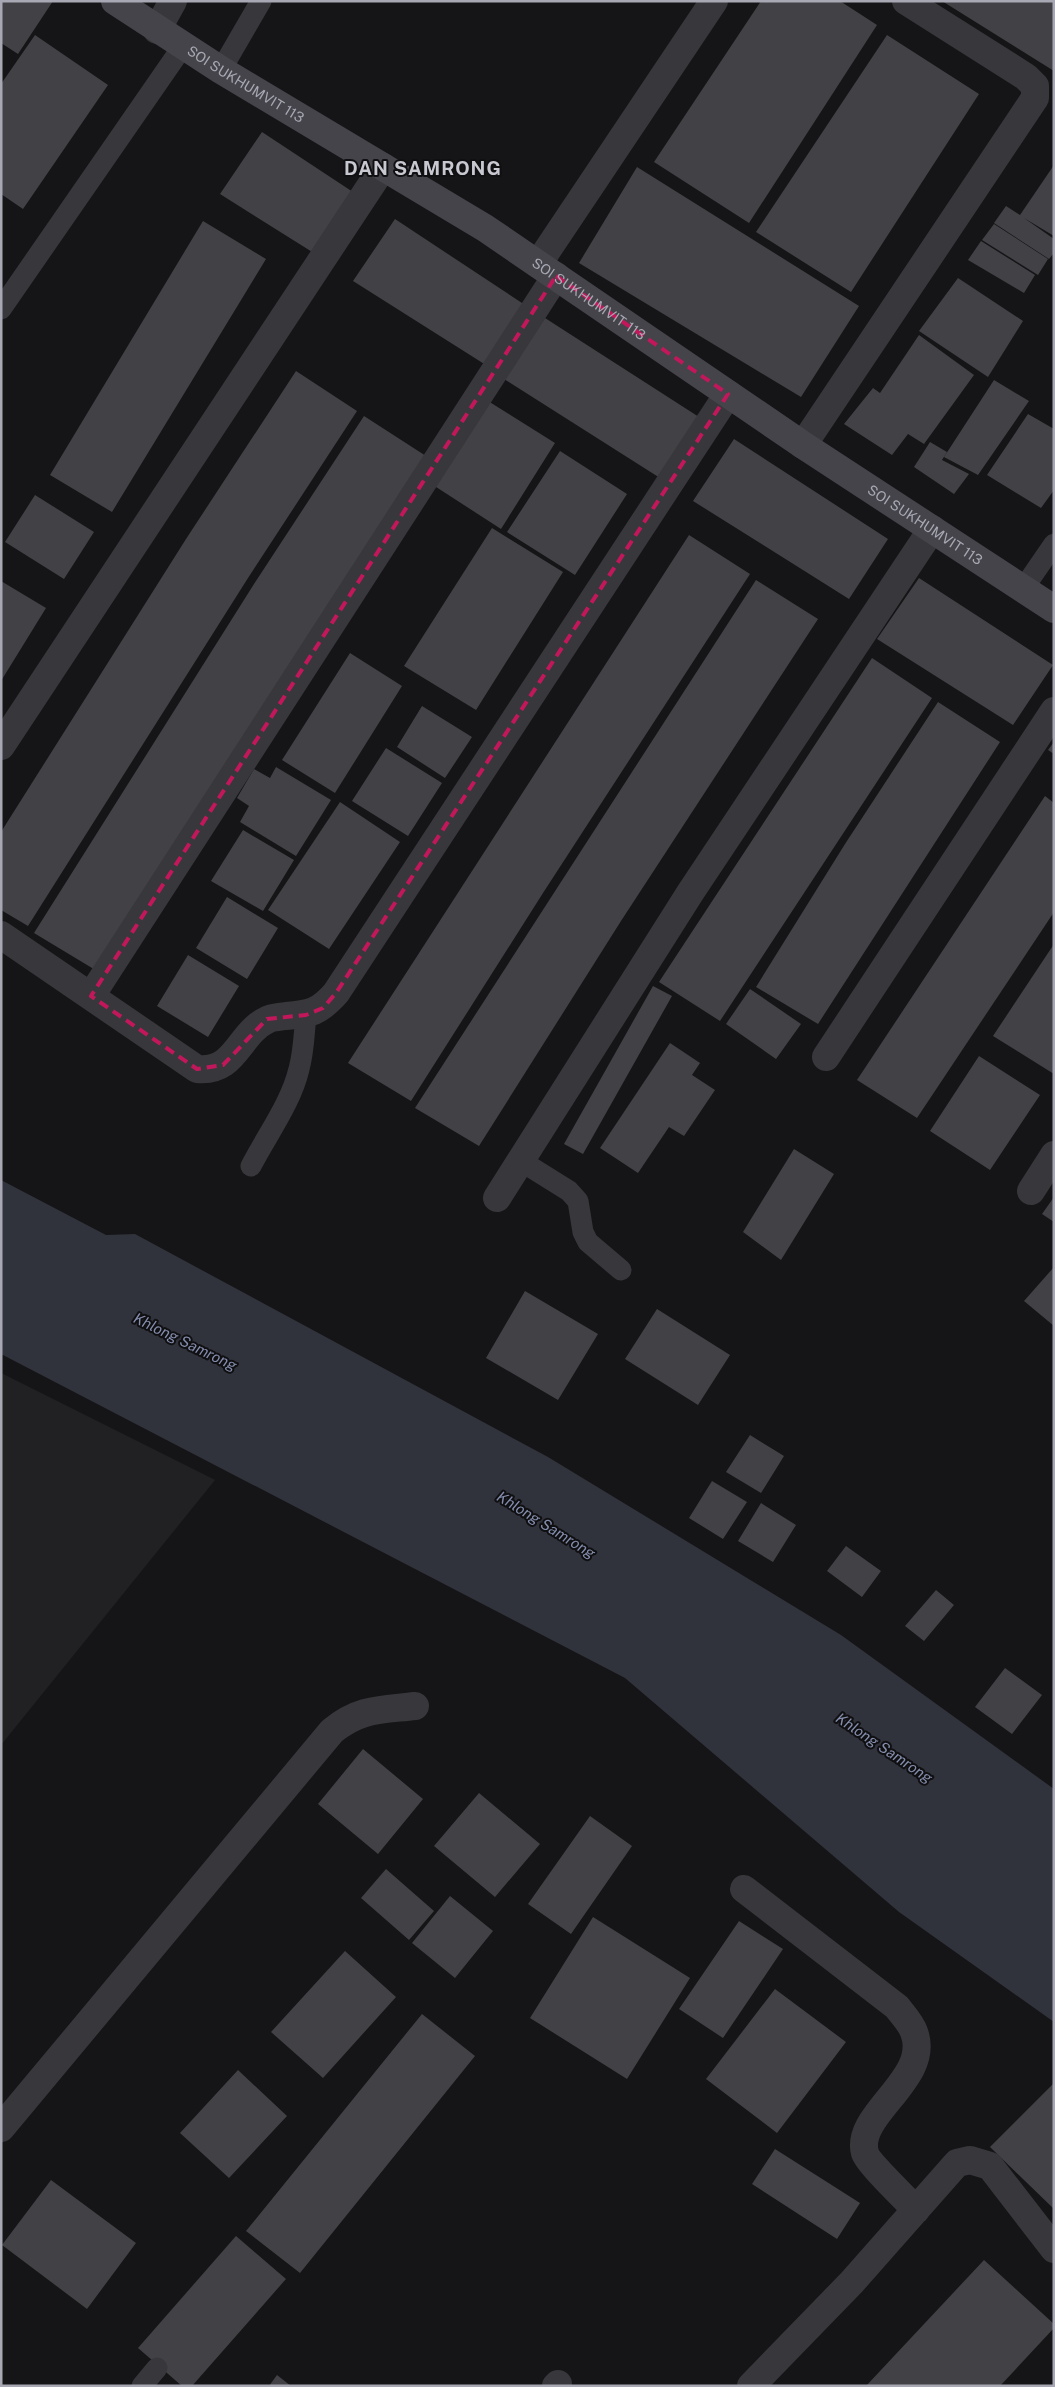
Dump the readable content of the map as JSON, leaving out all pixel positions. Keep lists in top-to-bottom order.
{
  "streets": {
    "main road": ["SOI SUKHUMVIT 113"]
  },
  "districts": ["DAN SAMRONG"],
  "water": ["Khlong Samrong"]
}
